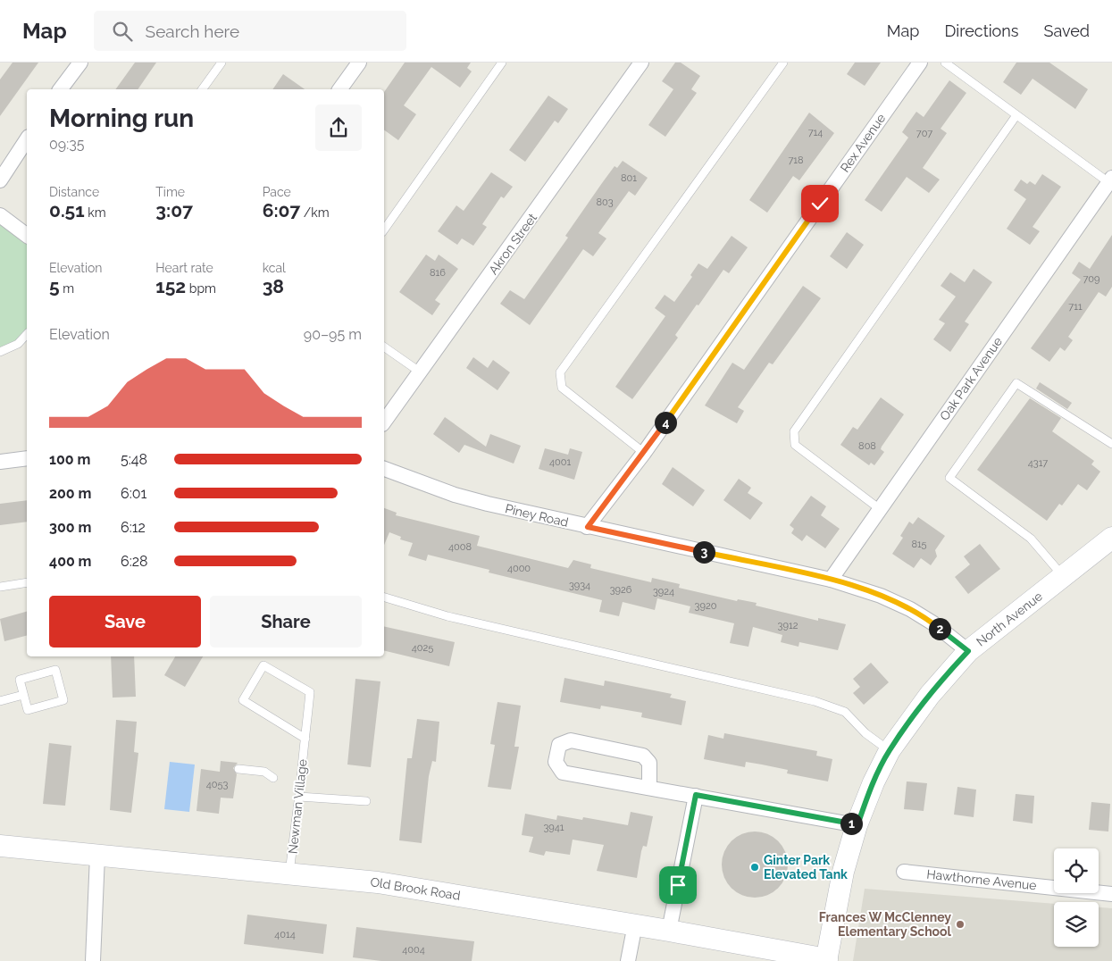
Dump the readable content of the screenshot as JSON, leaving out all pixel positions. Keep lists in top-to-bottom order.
{
  "streets": {
    "street": [
      "Rex Avenue",
      "Akron Street",
      "Oak Park Avenue",
      "Piney Road",
      "North Avenue",
      "Hawthorne Avenue",
      "Old Brook Road"
    ],
    "lane": ["Newman Village"]
  },
  "crossings": [
    ["Rex Avenue", "Piney Road"],
    ["Oak Park Avenue", "Piney Road"],
    ["Piney Road", "North Avenue"],
    ["North Avenue", "Old Brook Road"],
    ["Newman Village", "Old Brook Road"]
  ],
  "places": ["Ginter Park Elevated Tank", "Frances W McClenney Elementary School"],
  "house_numbers": [
    "714",
    "707",
    "718",
    "801",
    "803",
    "816",
    "709",
    "711",
    "808",
    "4001",
    "4317",
    "815",
    "4008",
    "4000",
    "3934",
    "3926",
    "3924",
    "3920",
    "3912",
    "4025",
    "4053",
    "3941",
    "4014",
    "4004"
  ],
  "page": {
    "header": "Map",
    "search": "Search here",
    "nav": ["Map", "Directions", "Saved"],
    "heading": ["Morning run", "09:35"],
    "stats": [
      ["Distance", "0.51 km"],
      ["Time", "3:07"],
      ["Pace", "6:07 /km"],
      ["Elevation", "5 m"],
      ["Heart rate", "152 bpm"],
      ["kcal", "38"]
    ],
    "chart": ["Elevation", "90–95 m"],
    "pins": [
      "4",
      "3",
      "2",
      "1"
    ],
    "list": [
      {
        "name": "100 m",
        "note": "5:48"
      },
      {
        "name": "200 m",
        "note": "6:01"
      },
      {
        "name": "300 m",
        "note": "6:12"
      },
      {
        "name": "400 m",
        "note": "6:28"
      }
    ],
    "buttons": ["Save", "Share"]
  }
}
